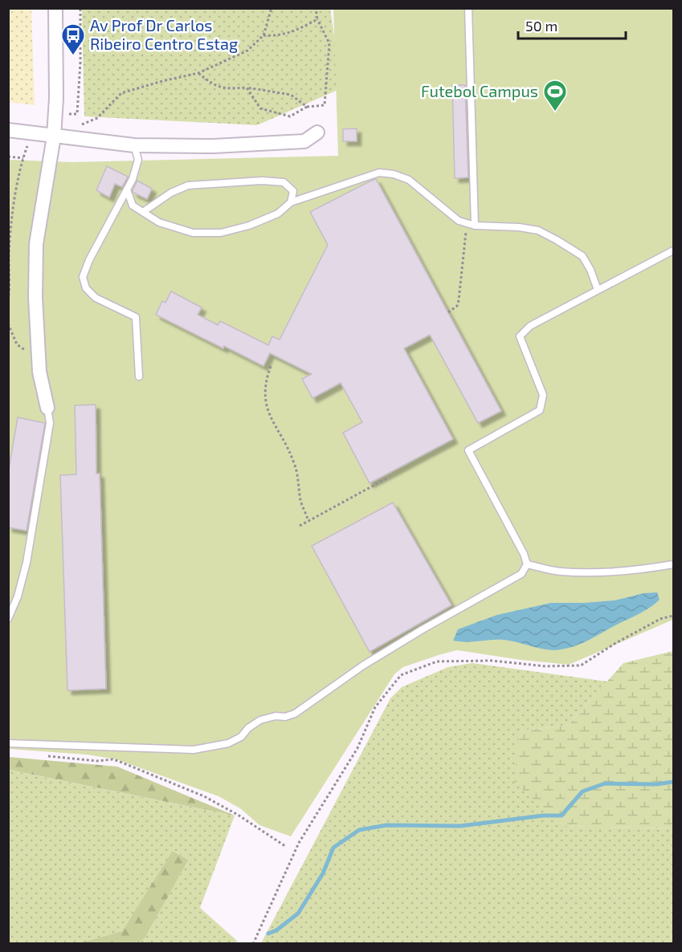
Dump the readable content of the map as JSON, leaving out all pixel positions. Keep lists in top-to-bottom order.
{
  "places": {
    "bus stop": ["Av Prof Dr Carlos Ribeiro Centro Estag"],
    "sports": ["Futebol Campus"]
  },
  "scale_bar": "50 m"
}
